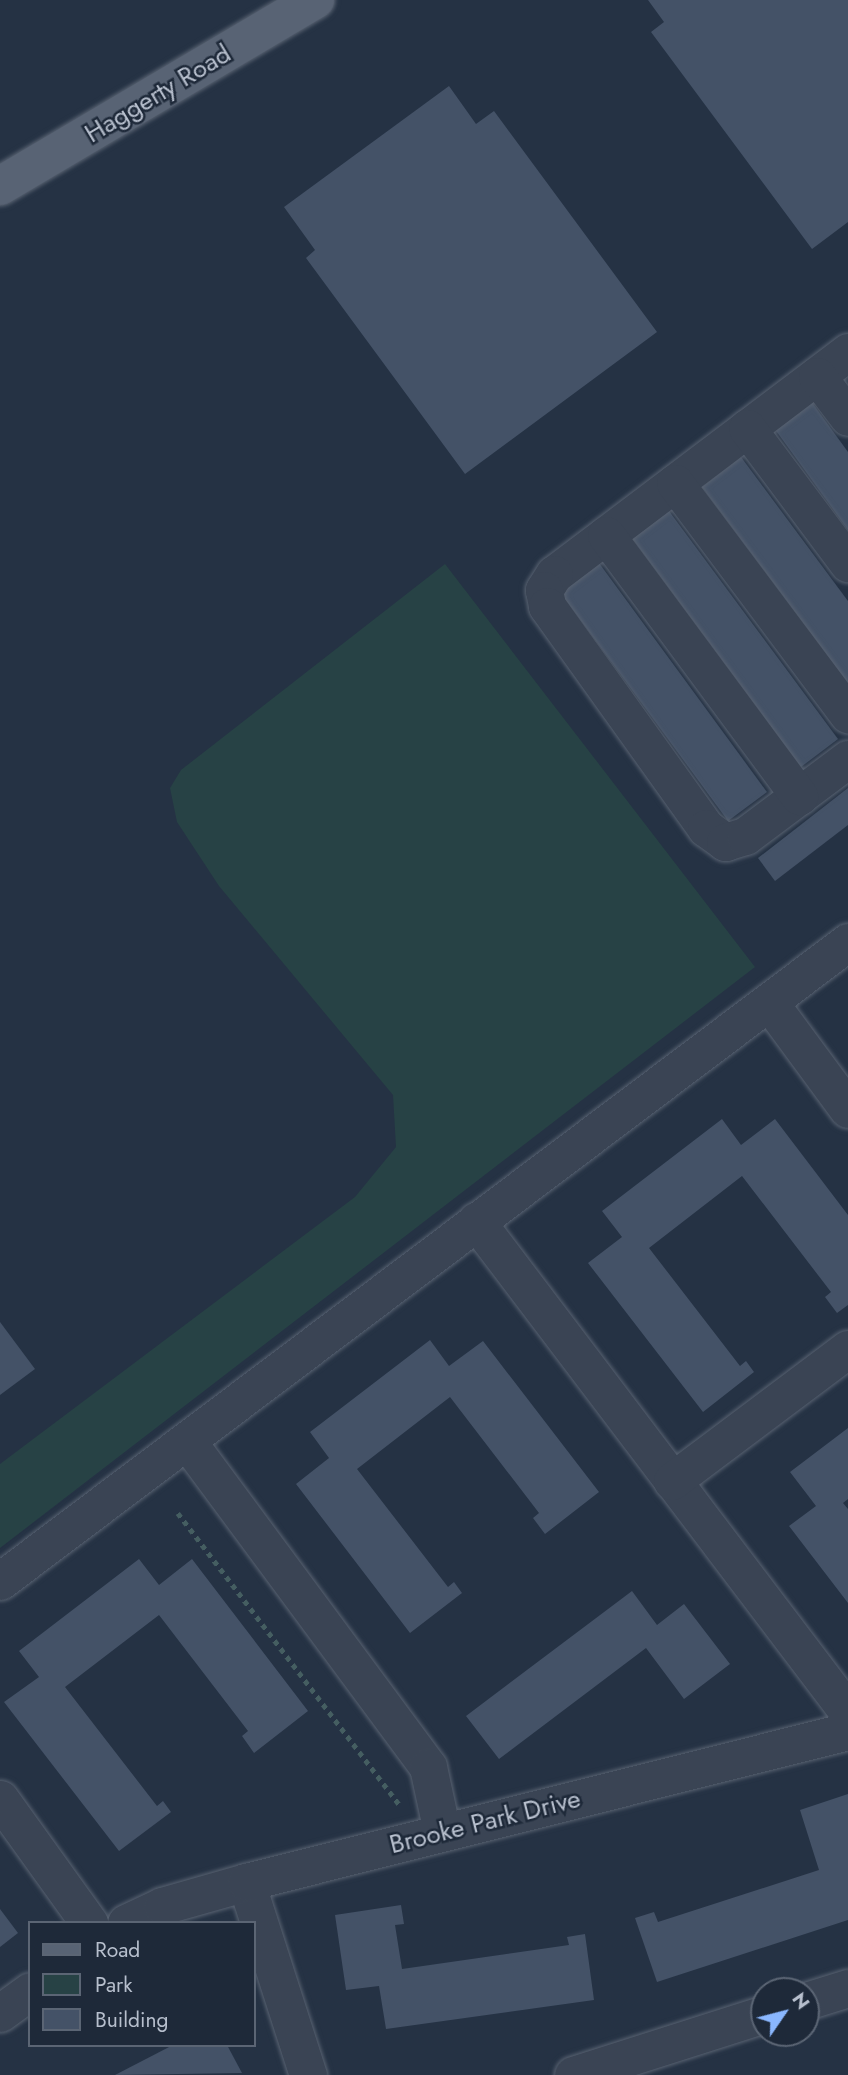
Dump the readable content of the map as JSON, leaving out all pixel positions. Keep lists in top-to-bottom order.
{
  "streets": {
    "main road": ["Haggerty Road"],
    "street": ["Brooke Park Drive"]
  },
  "legend": ["Road", "Park", "Building"],
  "north": "top right"
}
